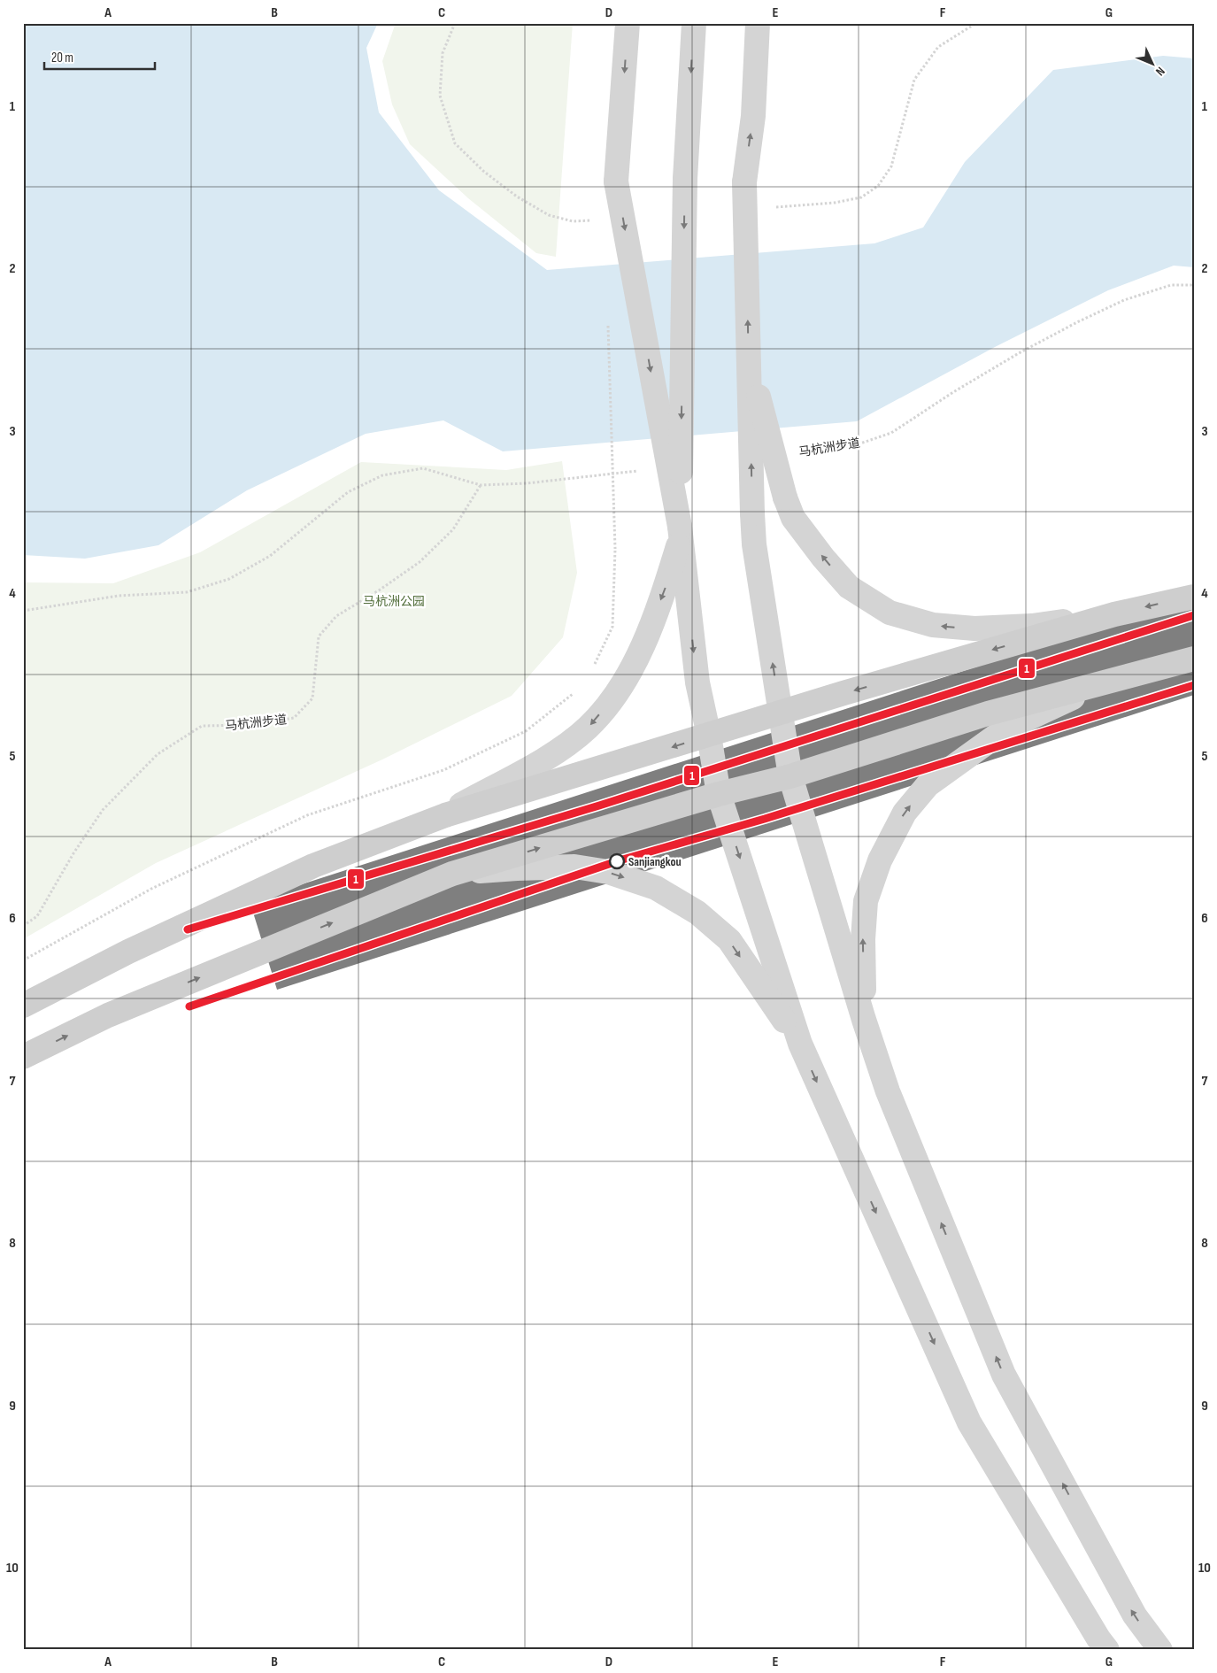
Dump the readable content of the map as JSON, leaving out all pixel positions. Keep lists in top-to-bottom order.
{
  "streets": {
    "path": ["马杭洲步道"]
  },
  "parks": ["马杭洲公园"],
  "places": ["Sanjiangkou"],
  "lines": ["transit line 1"],
  "scale_bar": "20 m",
  "north": "bottom right",
  "grid": {
    "columns": [
      "A",
      "B",
      "C",
      "D",
      "E",
      "F",
      "G"
    ],
    "rows": [
      "1",
      "2",
      "3",
      "4",
      "5",
      "6",
      "7",
      "8",
      "9",
      "10"
    ]
  }
}
